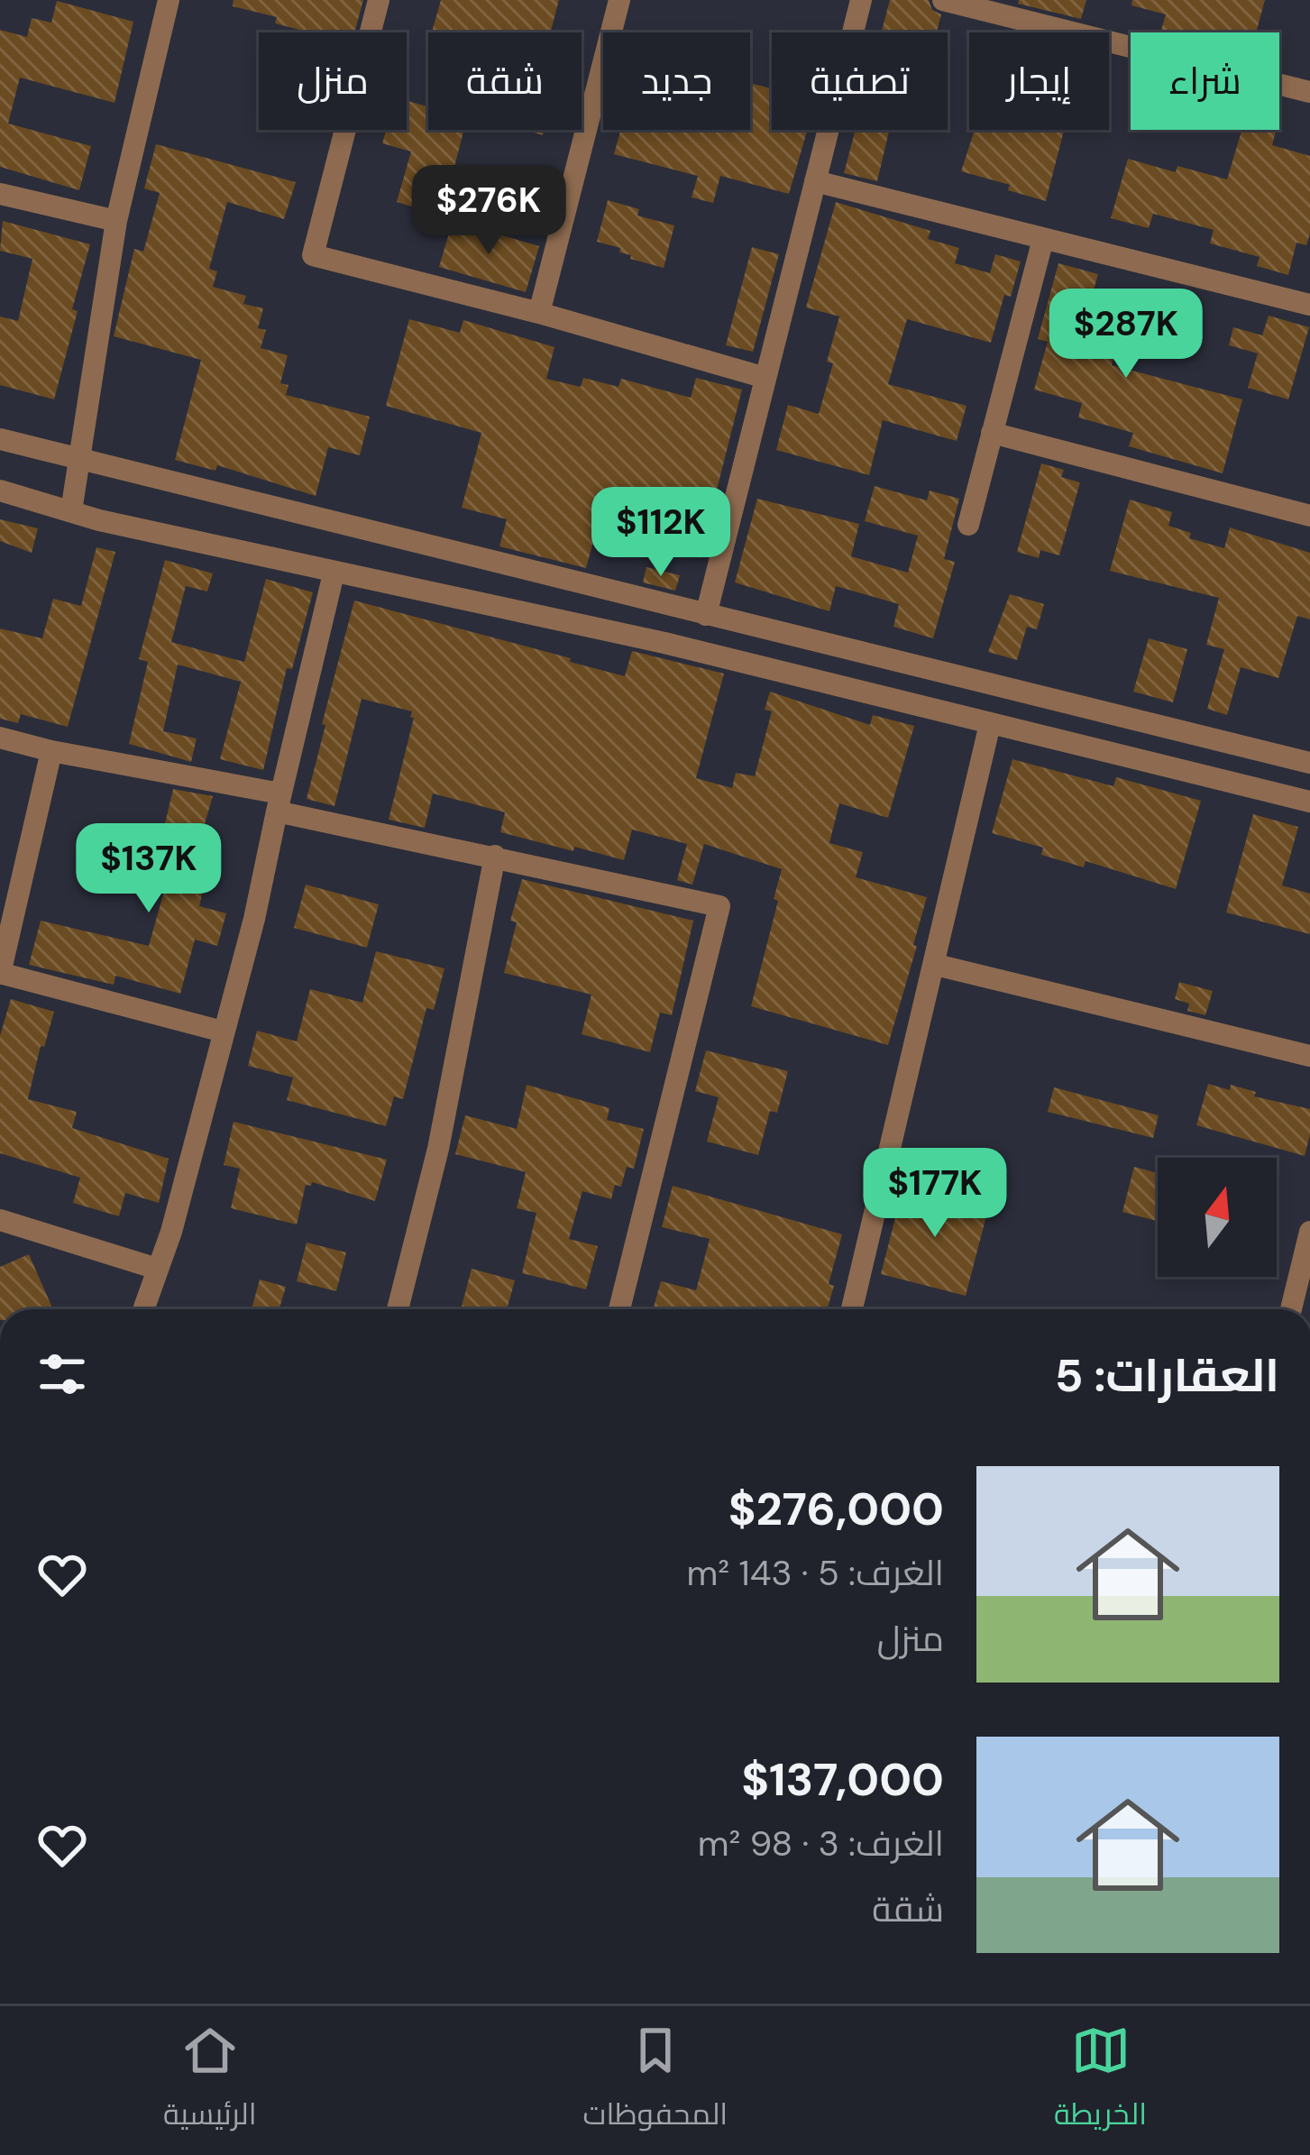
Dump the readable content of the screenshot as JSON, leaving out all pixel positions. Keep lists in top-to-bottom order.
{
  "north": "top",
  "page": {
    "chip": [
      "شراء",
      "إيجار",
      "تصفية",
      "جديد",
      "شقة",
      "منزل"
    ],
    "price": [
      "$276K",
      "$287K",
      "$112K",
      "$137K",
      "$177K"
    ],
    "heading": "العقارات: 5",
    "list": [
      {
        "name": "$276,000",
        "note": "الغرف: 5 · 143 m² · منزل"
      },
      {
        "name": "$137,000",
        "note": "الغرف: 3 · 98 m² · شقة"
      }
    ],
    "tabs": ["الخريطة", "المحفوظات", "الرئيسية"]
  }
}
